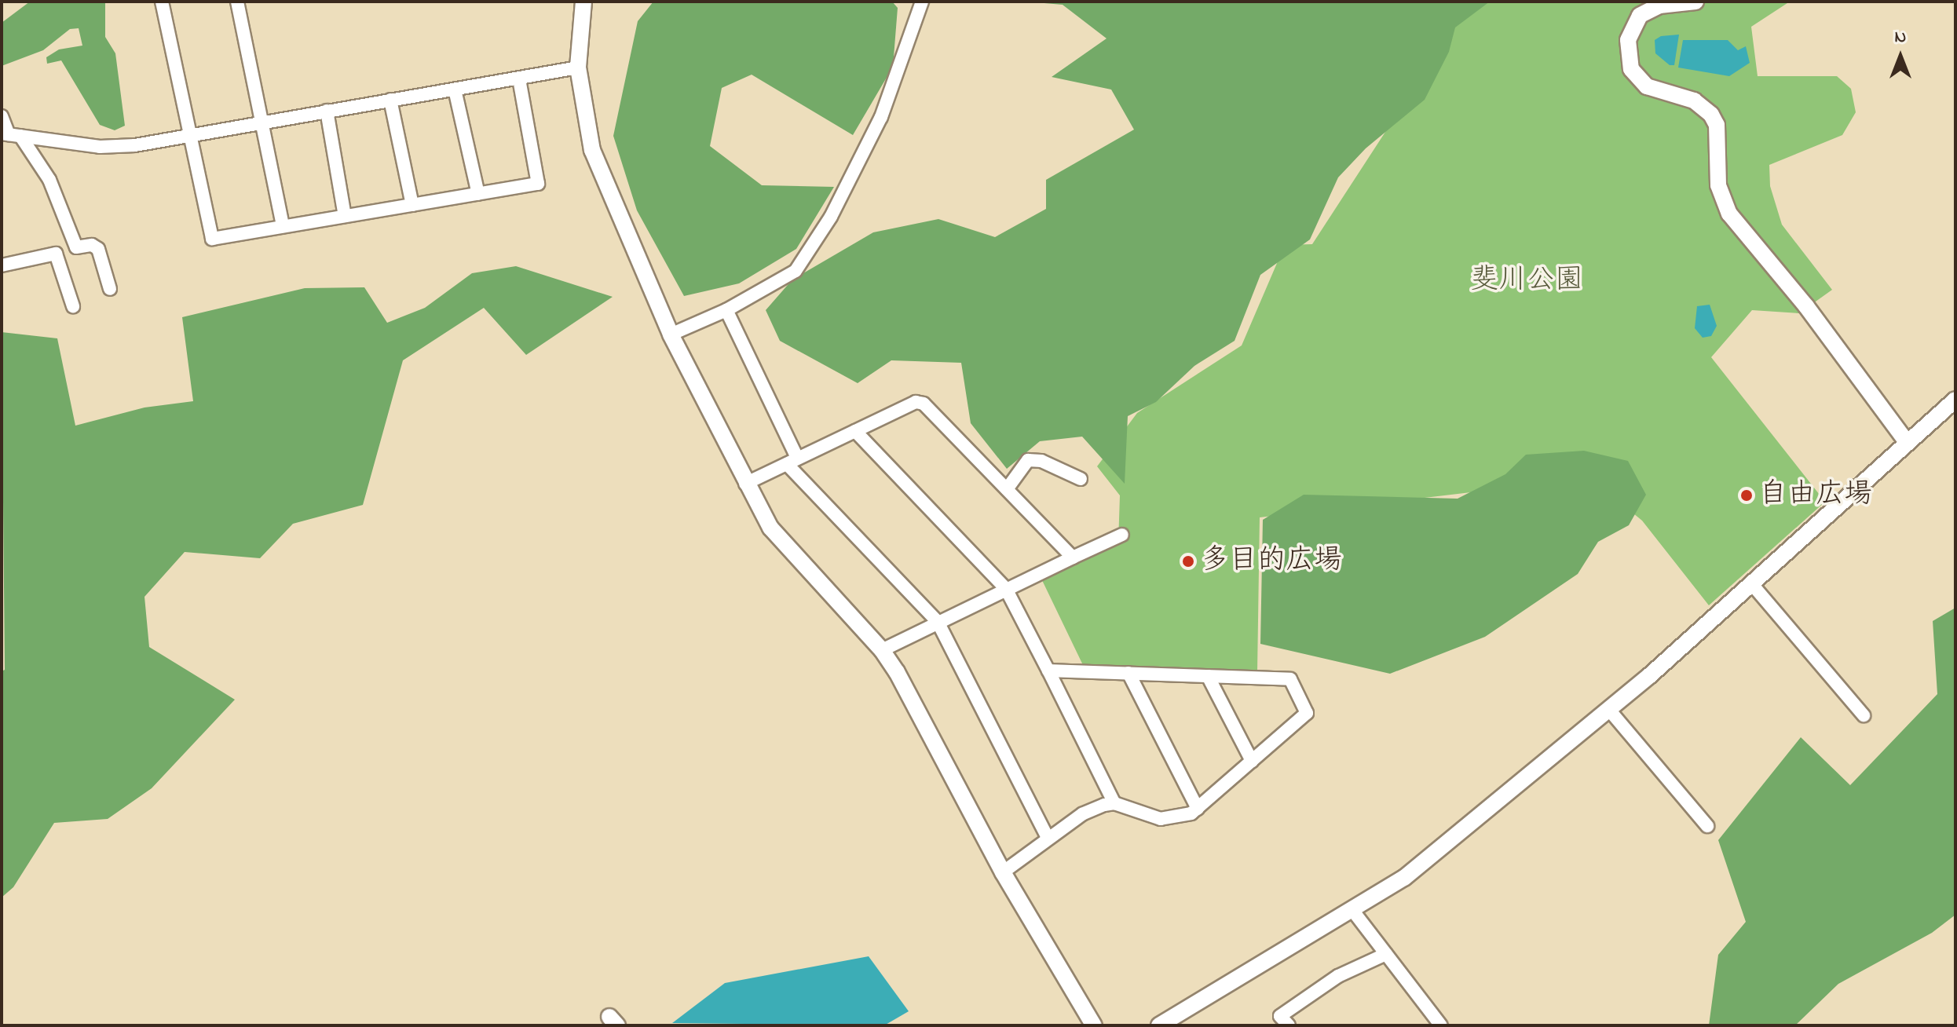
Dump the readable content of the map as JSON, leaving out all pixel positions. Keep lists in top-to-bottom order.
{
  "parks": ["斐川公園"],
  "places": ["自由広場", "多目的広場"],
  "north": "top"
}
